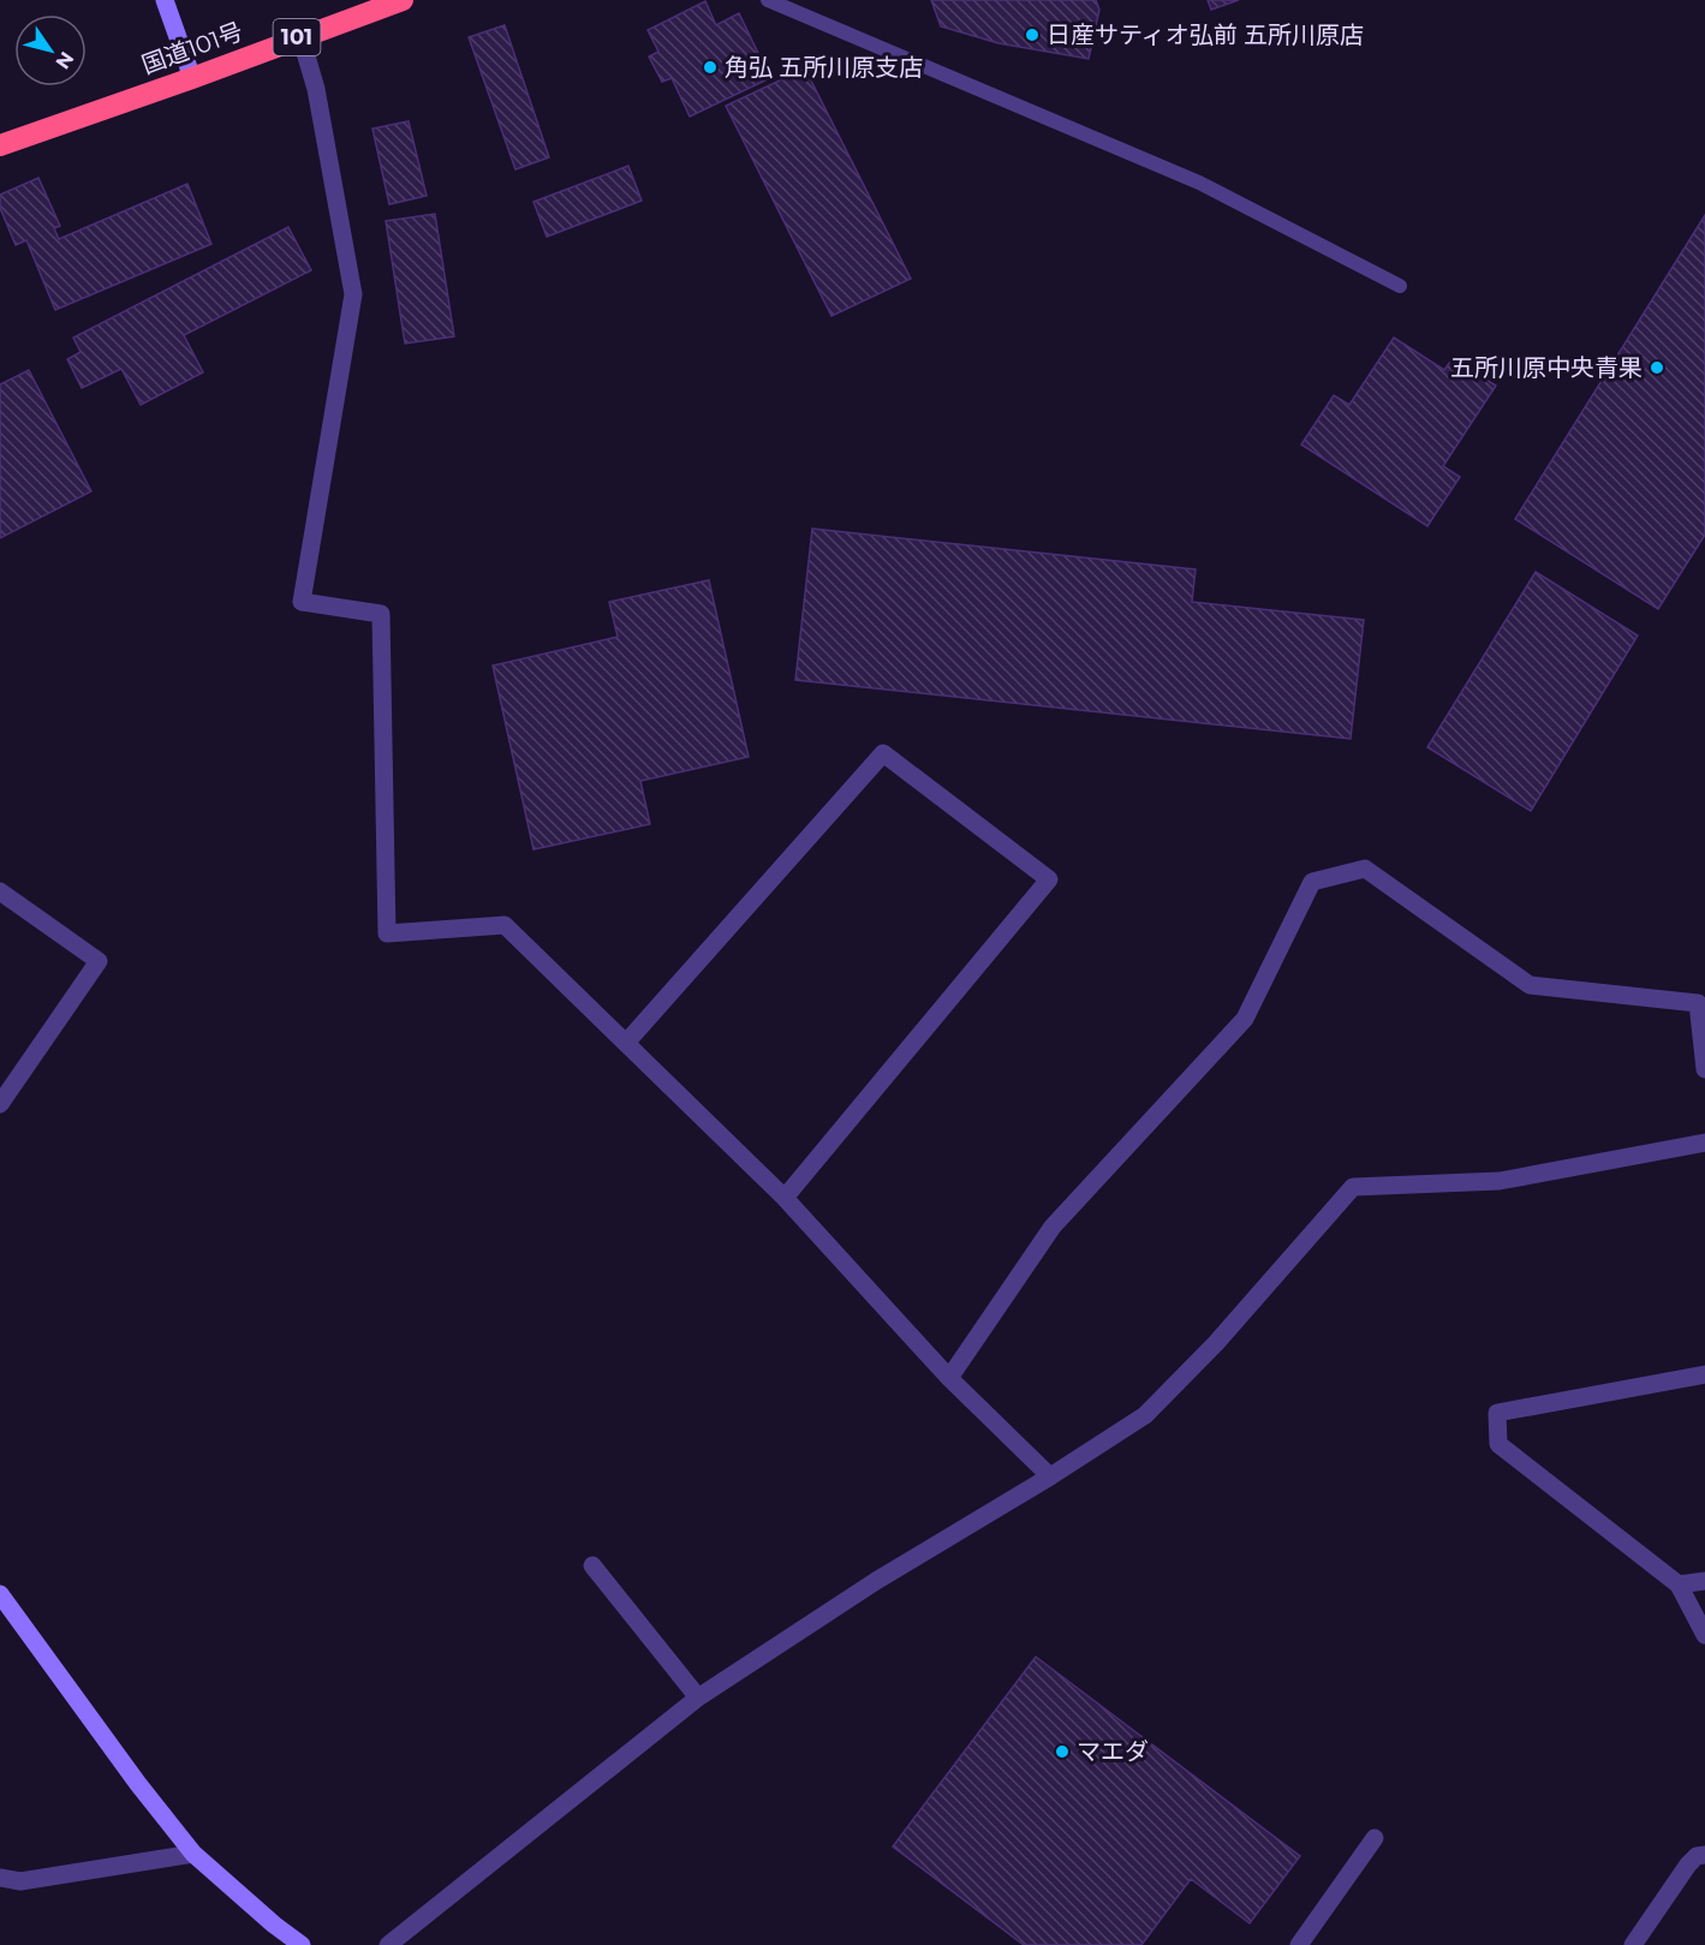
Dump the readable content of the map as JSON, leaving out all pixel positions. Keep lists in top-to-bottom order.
{
  "streets": {
    "highway": ["101", "国道101号"]
  },
  "places": [
    "日産サティオ弘前 五所川原店",
    "角弘 五所川原支店",
    "五所川原中央青果",
    "マエダ"
  ],
  "north": "bottom right"
}
